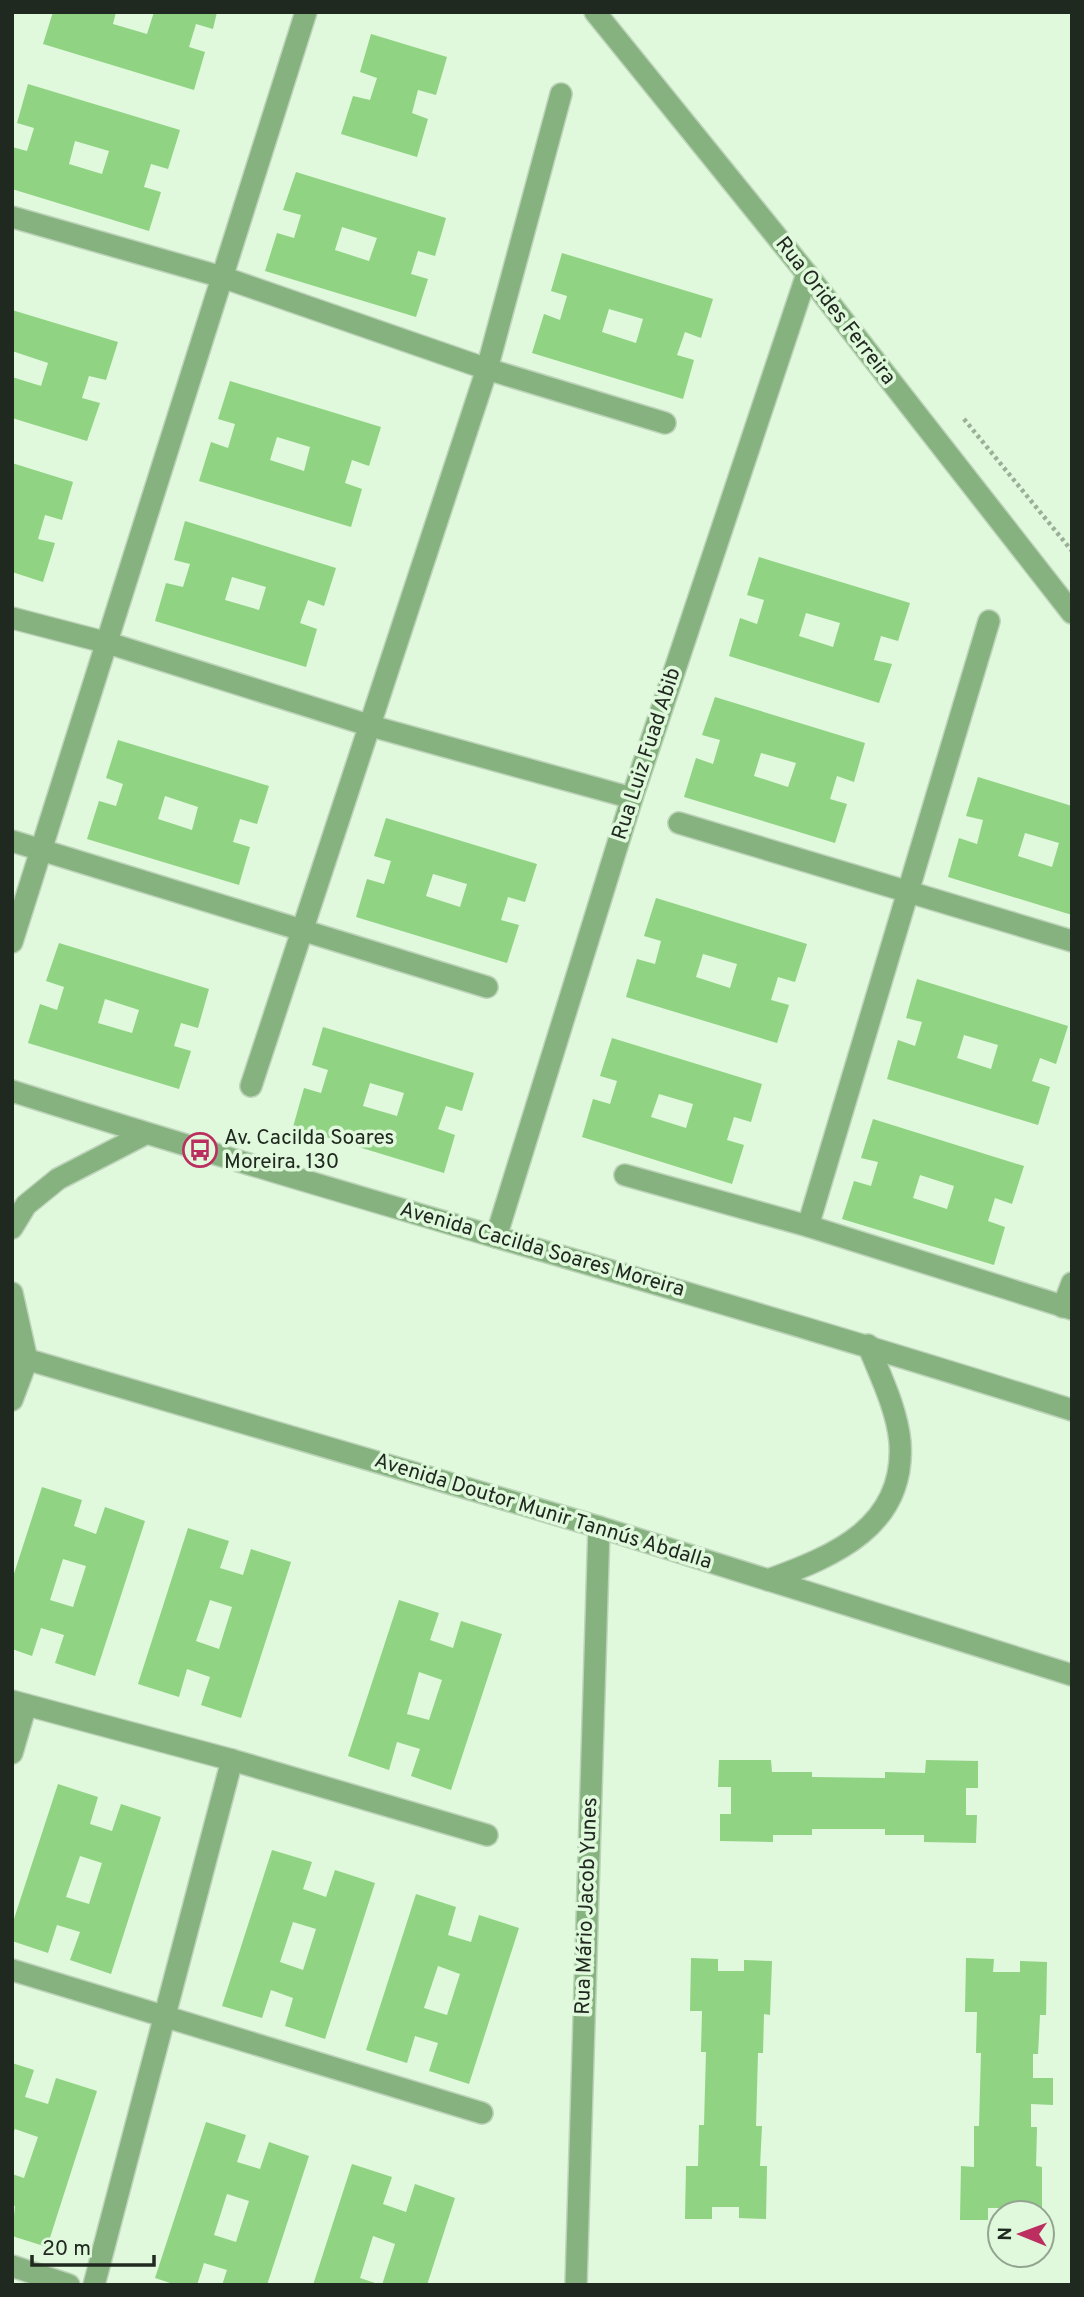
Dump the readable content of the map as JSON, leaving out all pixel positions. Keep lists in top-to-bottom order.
{
  "streets": {
    "street": [
      "Rua Orides Ferreira",
      "Rua Luiz Fuad Abib",
      "Avenida Cacilda Soares Moreira",
      "Avenida Doutor Munir Tannús Abdalla",
      "Rua Mário Jacob Yunes"
    ]
  },
  "crossings": [
    ["Rua Orides Ferreira", "Rua Luiz Fuad Abib"],
    ["Rua Luiz Fuad Abib", "Avenida Cacilda Soares Moreira"],
    ["Avenida Doutor Munir Tannús Abdalla", "Rua Mário Jacob Yunes"]
  ],
  "places": {
    "bus stop": ["Av. Cacilda Soares Moreira. 130"]
  },
  "scale_bar": "20 m",
  "north": "left"
}
